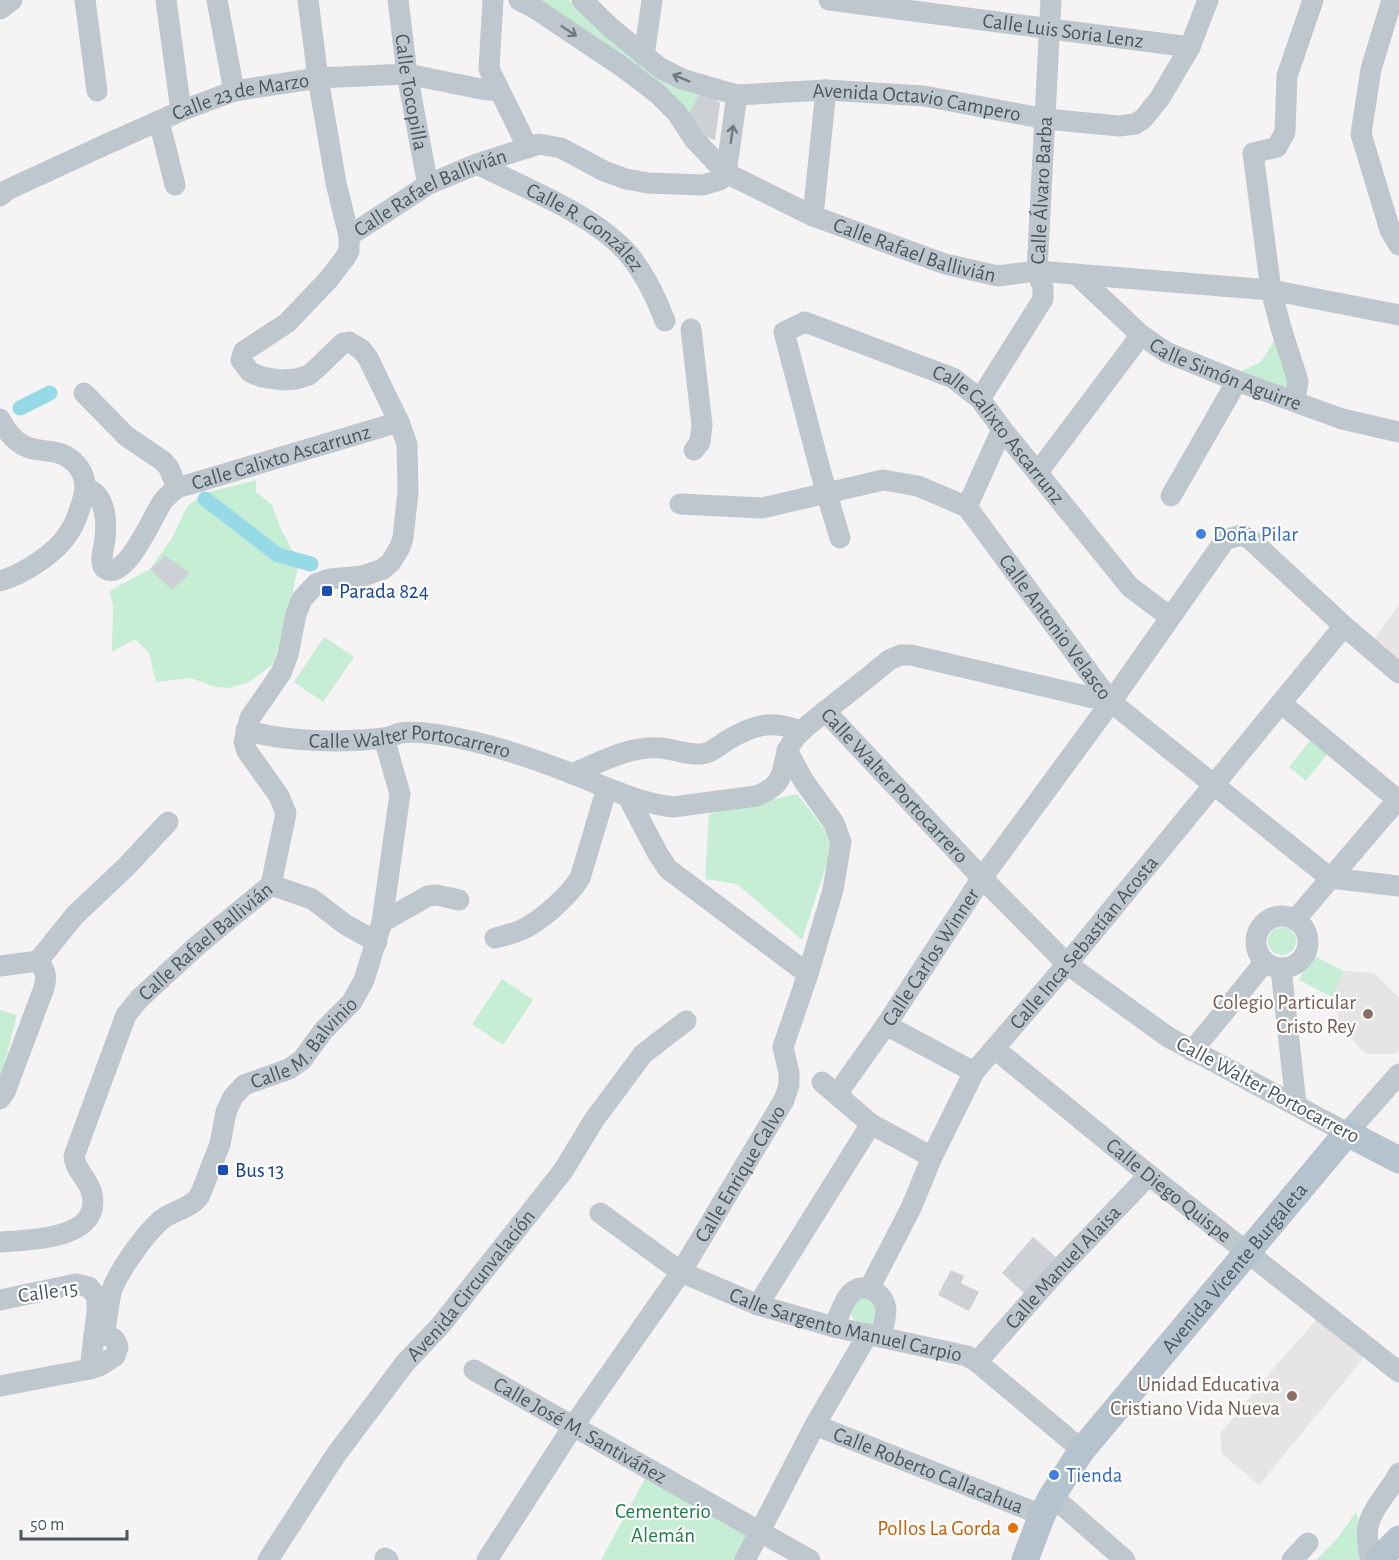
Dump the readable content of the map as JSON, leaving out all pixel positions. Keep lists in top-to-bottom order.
{
  "streets": {
    "main road": ["Calle Walter Portocarrero", "Avenida Vicente Burgaleta"],
    "street": [
      "Calle Luis Soria Lenz",
      "Calle Tocopilla",
      "Calle 23 de Marzo",
      "Avenida Octavio Campero",
      "Calle Álvaro Barba",
      "Calle Rafael Ballivián",
      "Calle R. González",
      "Calle Simón Aguirre",
      "Calle Calixto Ascarrunz",
      "Calle Antonio Velasco",
      "Calle Inca Sebastían Acosta",
      "Calle Carlos Winner",
      "Calle M. Balvinio",
      "Calle Enrique Calvo",
      "Calle Diego Quispe",
      "Calle Manuel Alaisa",
      "Avenida Circunvalación",
      "Calle 15",
      "Calle Sargento Manuel Carpio",
      "Calle José M. Santiváñez",
      "Calle Roberto Callacahua"
    ]
  },
  "crossings": [
    ["Calle Luis Soria Lenz", "Avenida Octavio Campero"],
    ["Calle Luis Soria Lenz", "Calle Álvaro Barba"],
    ["Calle Tocopilla", "Calle 23 de Marzo"],
    ["Calle Tocopilla", "Calle Rafael Ballivián"],
    ["Avenida Octavio Campero", "Calle Álvaro Barba"],
    ["Calle Álvaro Barba", "Calle Rafael Ballivián"],
    ["Calle Álvaro Barba", "Calle Calixto Ascarrunz"],
    ["Calle Rafael Ballivián", "Calle R. González"],
    ["Calle Rafael Ballivián", "Calle Simón Aguirre"],
    ["Calle Rafael Ballivián", "Calle Calixto Ascarrunz"],
    ["Calle Rafael Ballivián", "Calle Walter Portocarrero"],
    ["Calle Calixto Ascarrunz", "Calle Carlos Winner"],
    ["Calle Antonio Velasco", "Calle Inca Sebastían Acosta"],
    ["Calle Antonio Velasco", "Calle Carlos Winner"],
    ["Calle Walter Portocarrero", "Calle Inca Sebastían Acosta"],
    ["Calle Walter Portocarrero", "Calle Carlos Winner"],
    ["Calle Walter Portocarrero", "Calle M. Balvinio"],
    ["Calle Walter Portocarrero", "Calle Enrique Calvo"],
    ["Calle Walter Portocarrero", "Avenida Vicente Burgaleta"],
    ["Calle Inca Sebastían Acosta", "Calle Carlos Winner"],
    ["Calle Inca Sebastían Acosta", "Calle Diego Quispe"],
    ["Calle M. Balvinio", "Calle 15"],
    ["Calle Enrique Calvo", "Calle Sargento Manuel Carpio"],
    ["Calle Enrique Calvo", "Calle José M. Santiváñez"],
    ["Calle Diego Quispe", "Calle Manuel Alaisa"],
    ["Calle Diego Quispe", "Avenida Vicente Burgaleta"],
    ["Calle Manuel Alaisa", "Calle Sargento Manuel Carpio"],
    ["Avenida Vicente Burgaleta", "Calle Sargento Manuel Carpio"],
    ["Avenida Vicente Burgaleta", "Calle Roberto Callacahua"]
  ],
  "parks": ["Cementerio Alemán"],
  "places": {
    "other": [
      "Doña Pilar",
      "Colegio Particular Cristo Rey",
      "Unidad Educativa Cristiano Vida Nueva",
      "Tienda",
      "Pollos La Gorda"
    ],
    "transit": ["Parada 824", "Bus 13"]
  },
  "scale_bar": "50 m"
}
